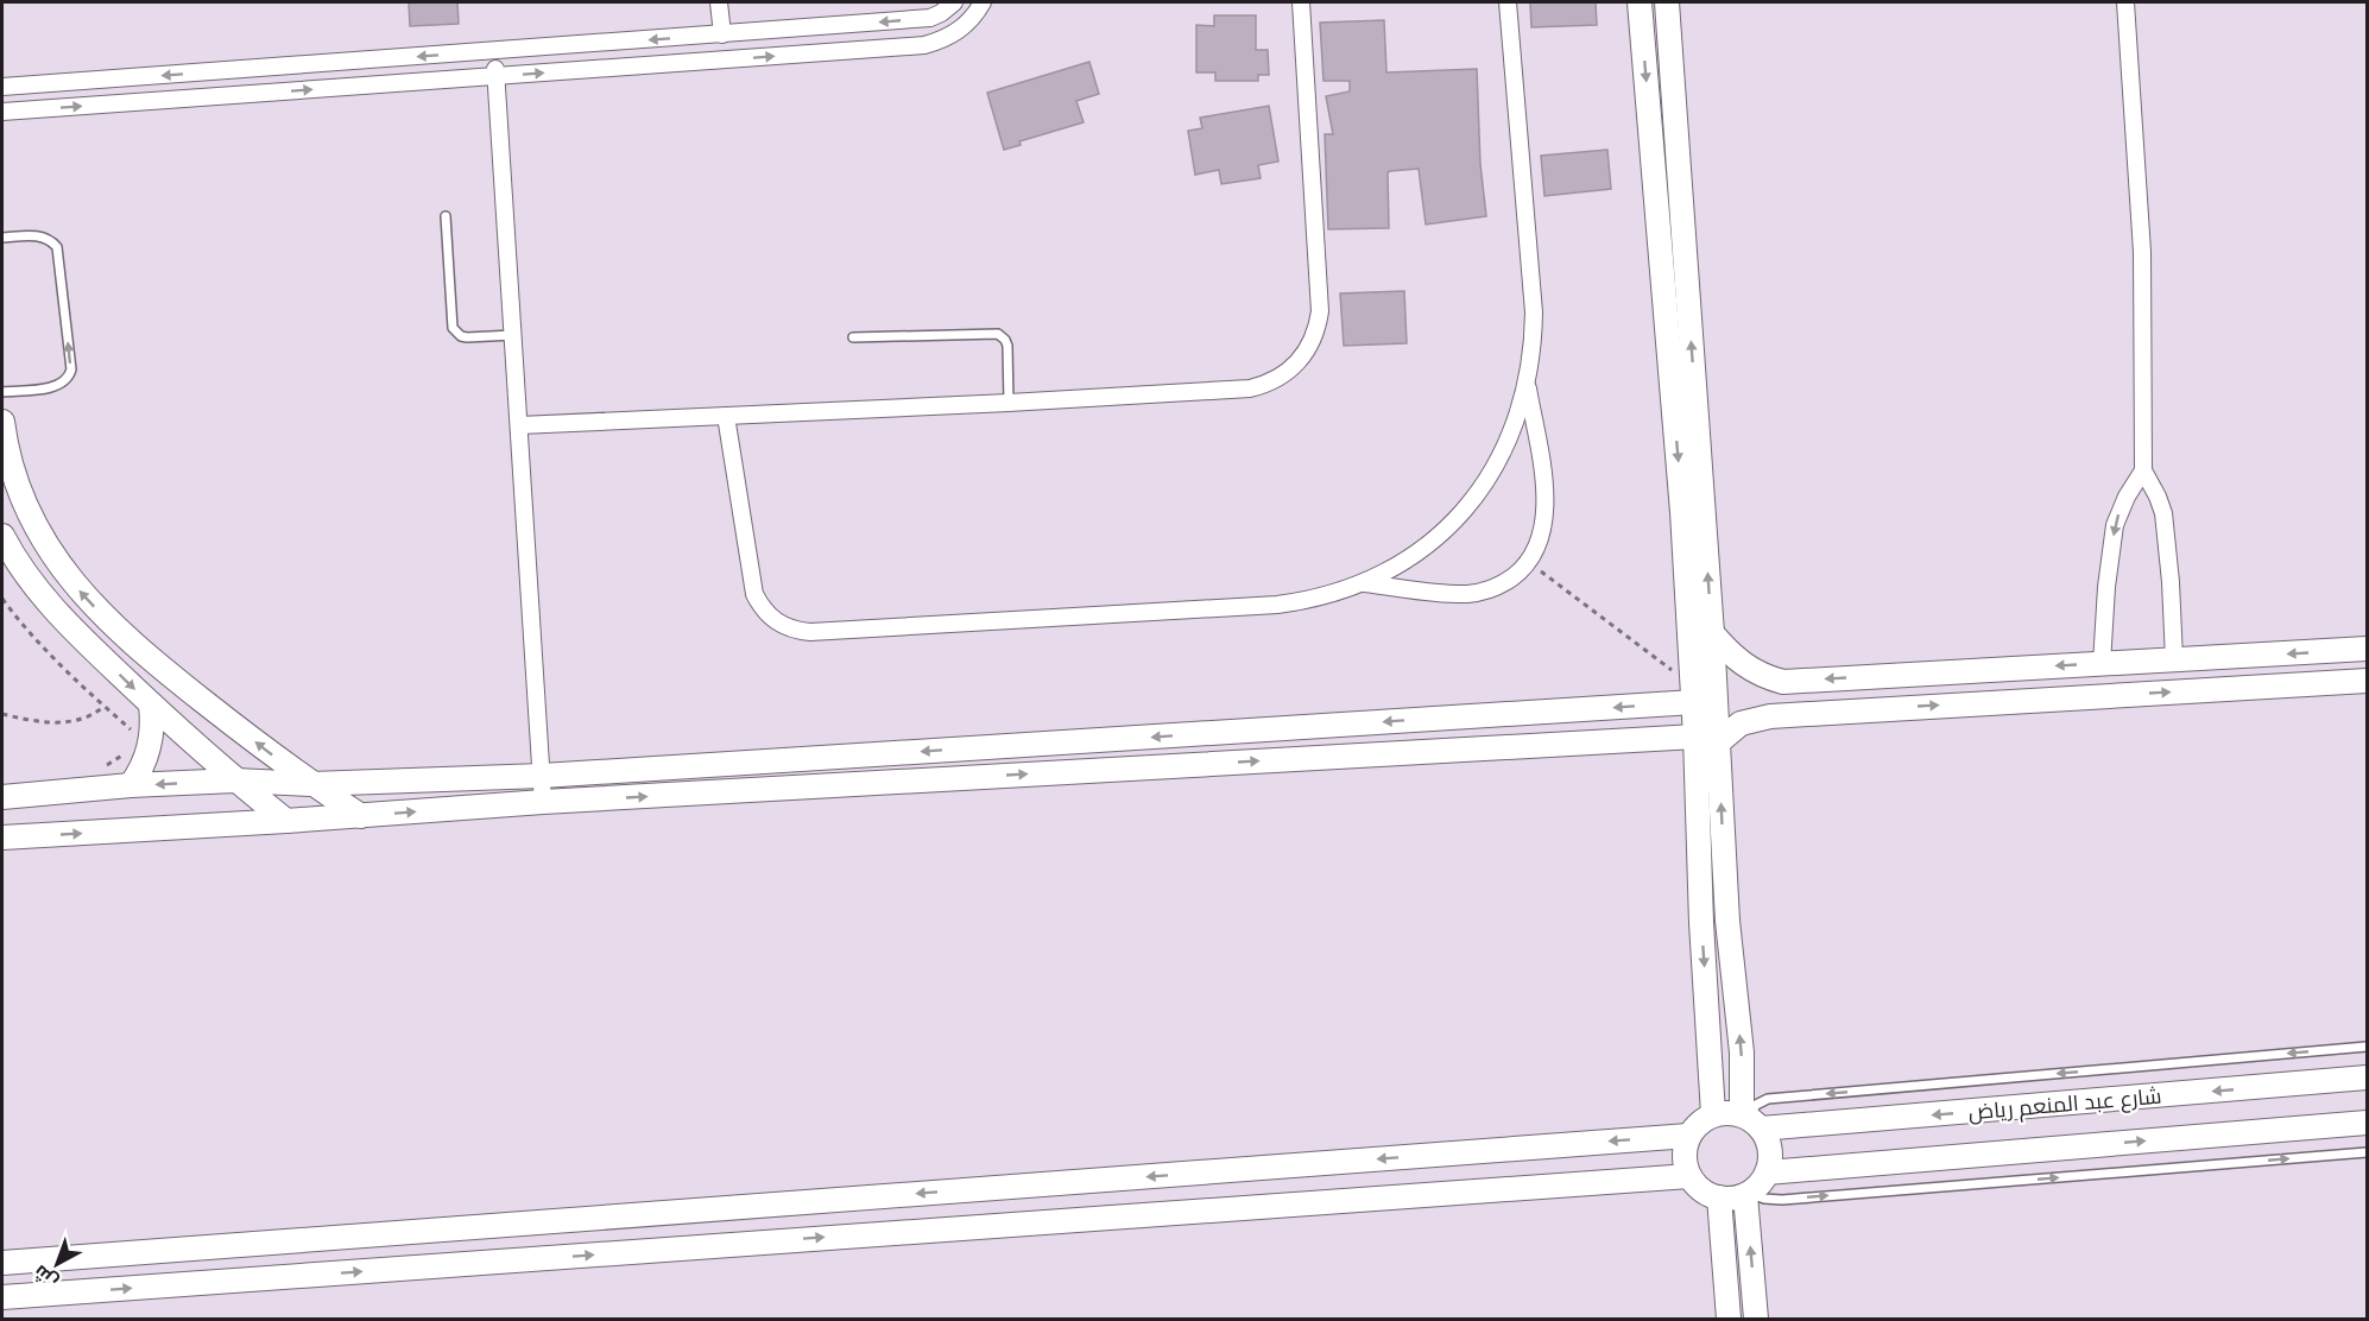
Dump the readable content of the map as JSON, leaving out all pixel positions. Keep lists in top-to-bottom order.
{
  "streets": {
    "street": ["شارع عبد المنعم رياض"]
  },
  "north": "bottom left"
}
